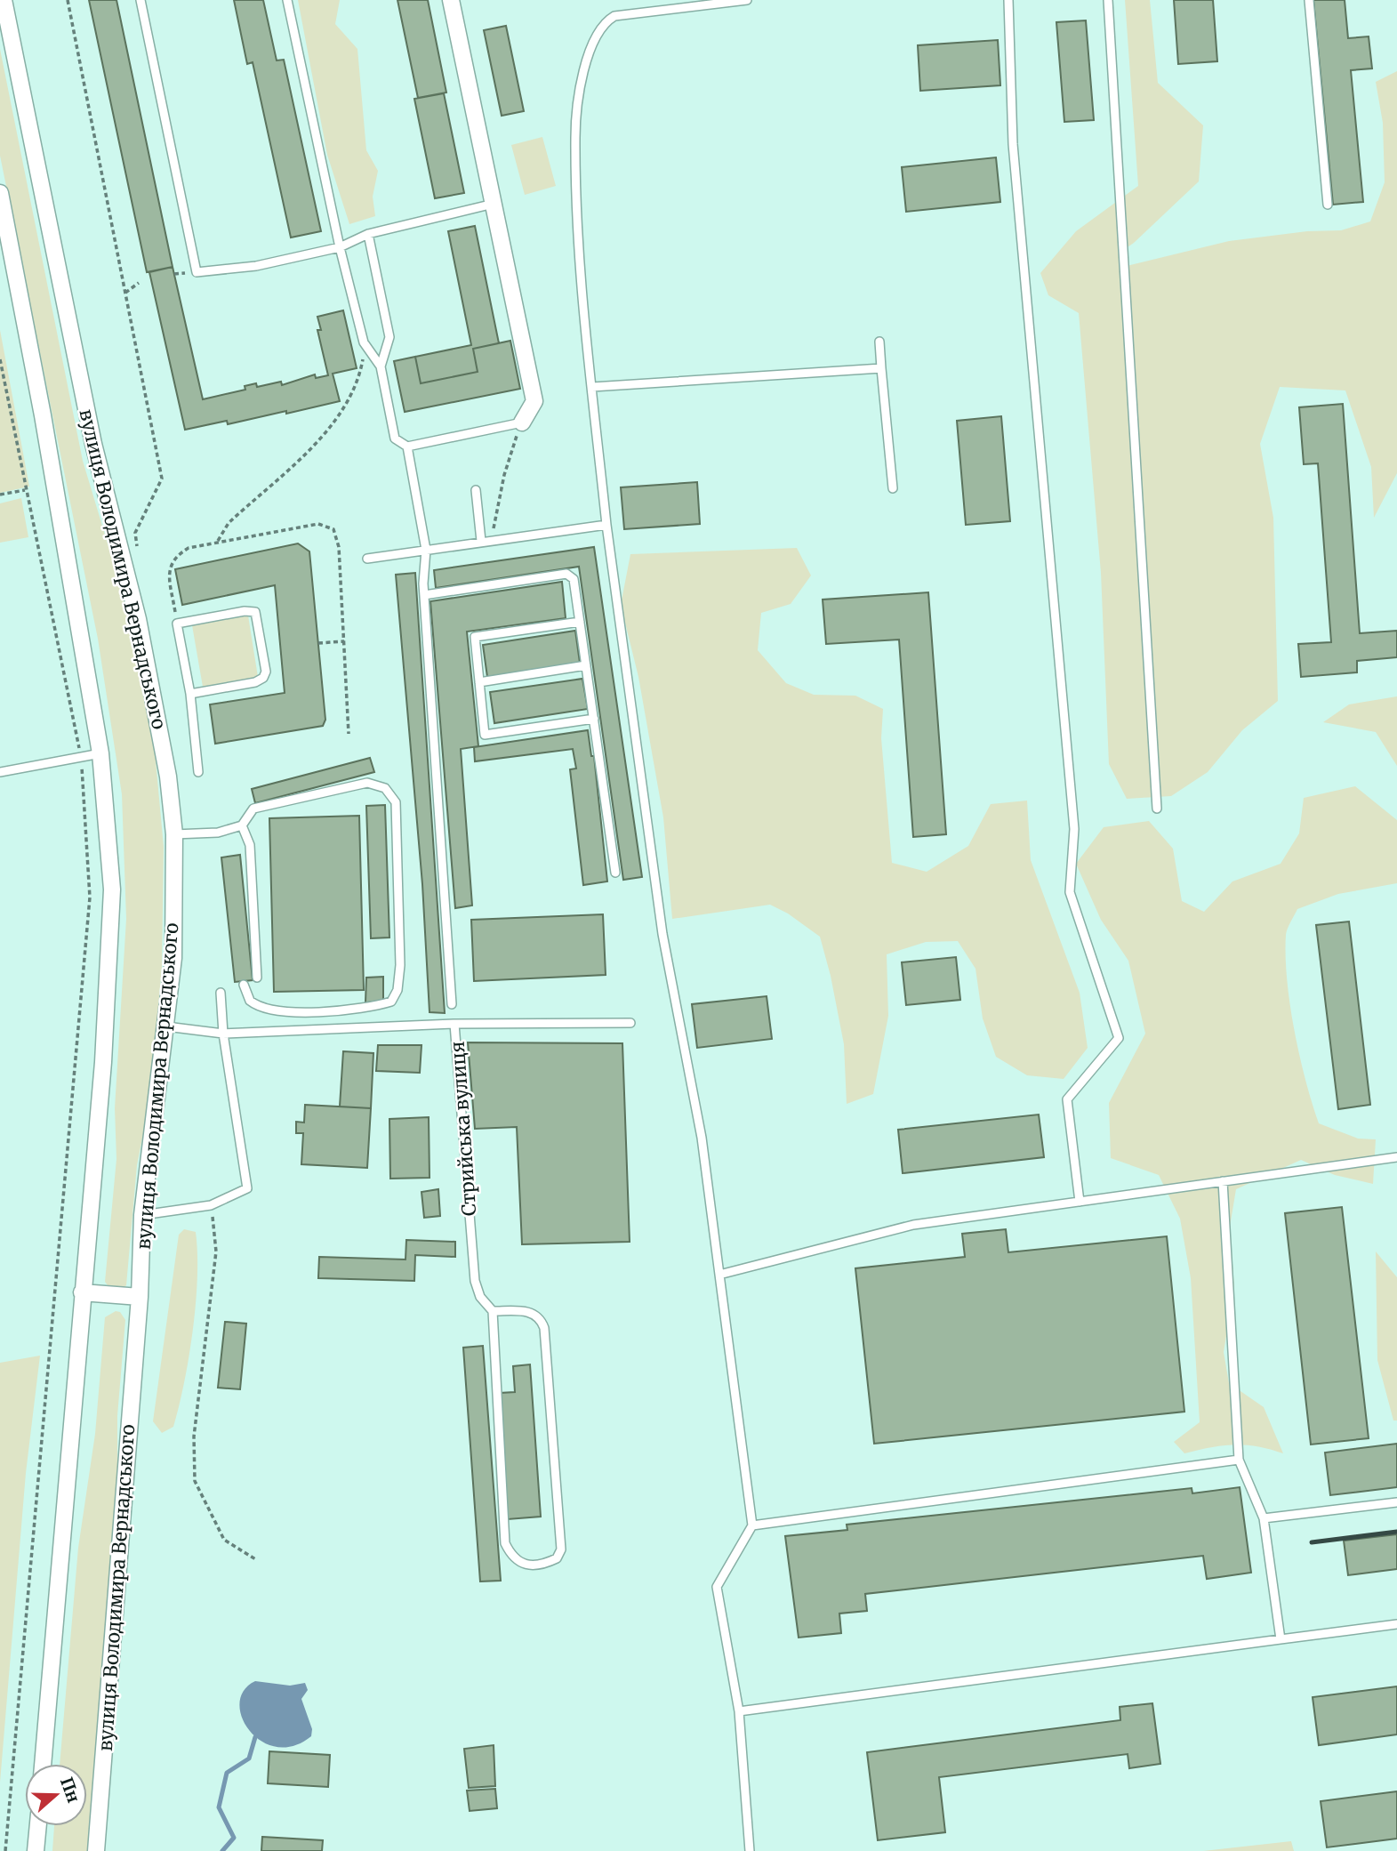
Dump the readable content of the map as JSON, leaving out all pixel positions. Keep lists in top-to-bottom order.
{
  "streets": {
    "street": ["вулиця Володимира Вернадського"],
    "lane": ["Стрийська вулиця"]
  },
  "crossings": [
    ["вулиця Володимира Вернадського", "Стрийська вулиця"]
  ],
  "north": "right"
}
